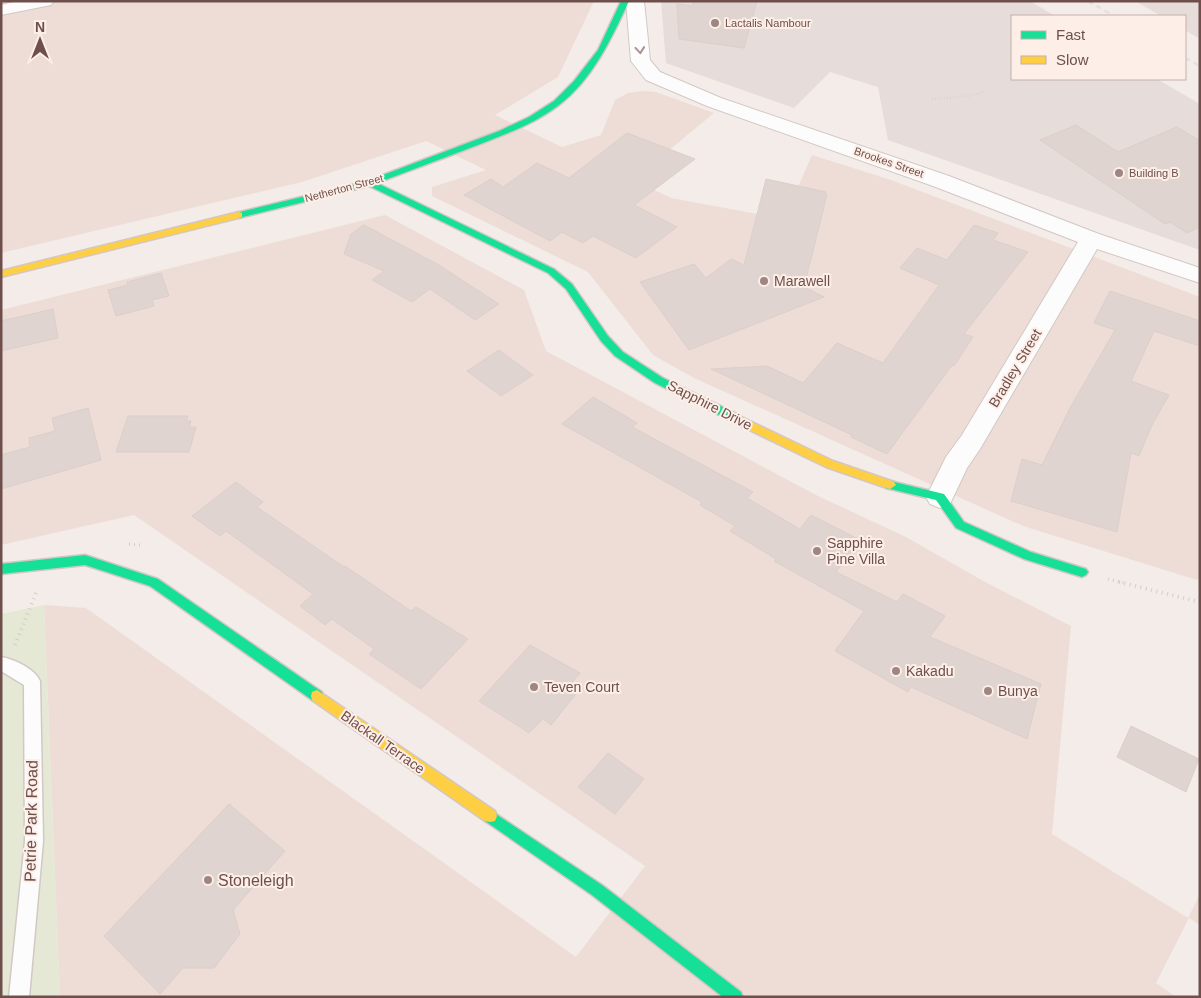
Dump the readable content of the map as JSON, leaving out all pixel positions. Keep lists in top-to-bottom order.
{
  "streets": {
    "street": [
      "Brookes Street",
      "Netherton Street",
      "Bradley Street",
      "Sapphire Drive",
      "Blackall Terrace"
    ],
    "lane": ["Petrie Park Road"]
  },
  "crossings": [
    ["Brookes Street", "Bradley Street"],
    ["Netherton Street", "Sapphire Drive"],
    ["Bradley Street", "Sapphire Drive"]
  ],
  "one_way": ["Brookes Street"],
  "places": [
    "Lactalis Nambour",
    "Building B",
    "Marawell",
    "Sapphire Pine Villa",
    "Kakadu",
    "Teven Court",
    "Bunya",
    "Stoneleigh"
  ],
  "legend": ["Fast", "Slow"],
  "north": "top"
}
